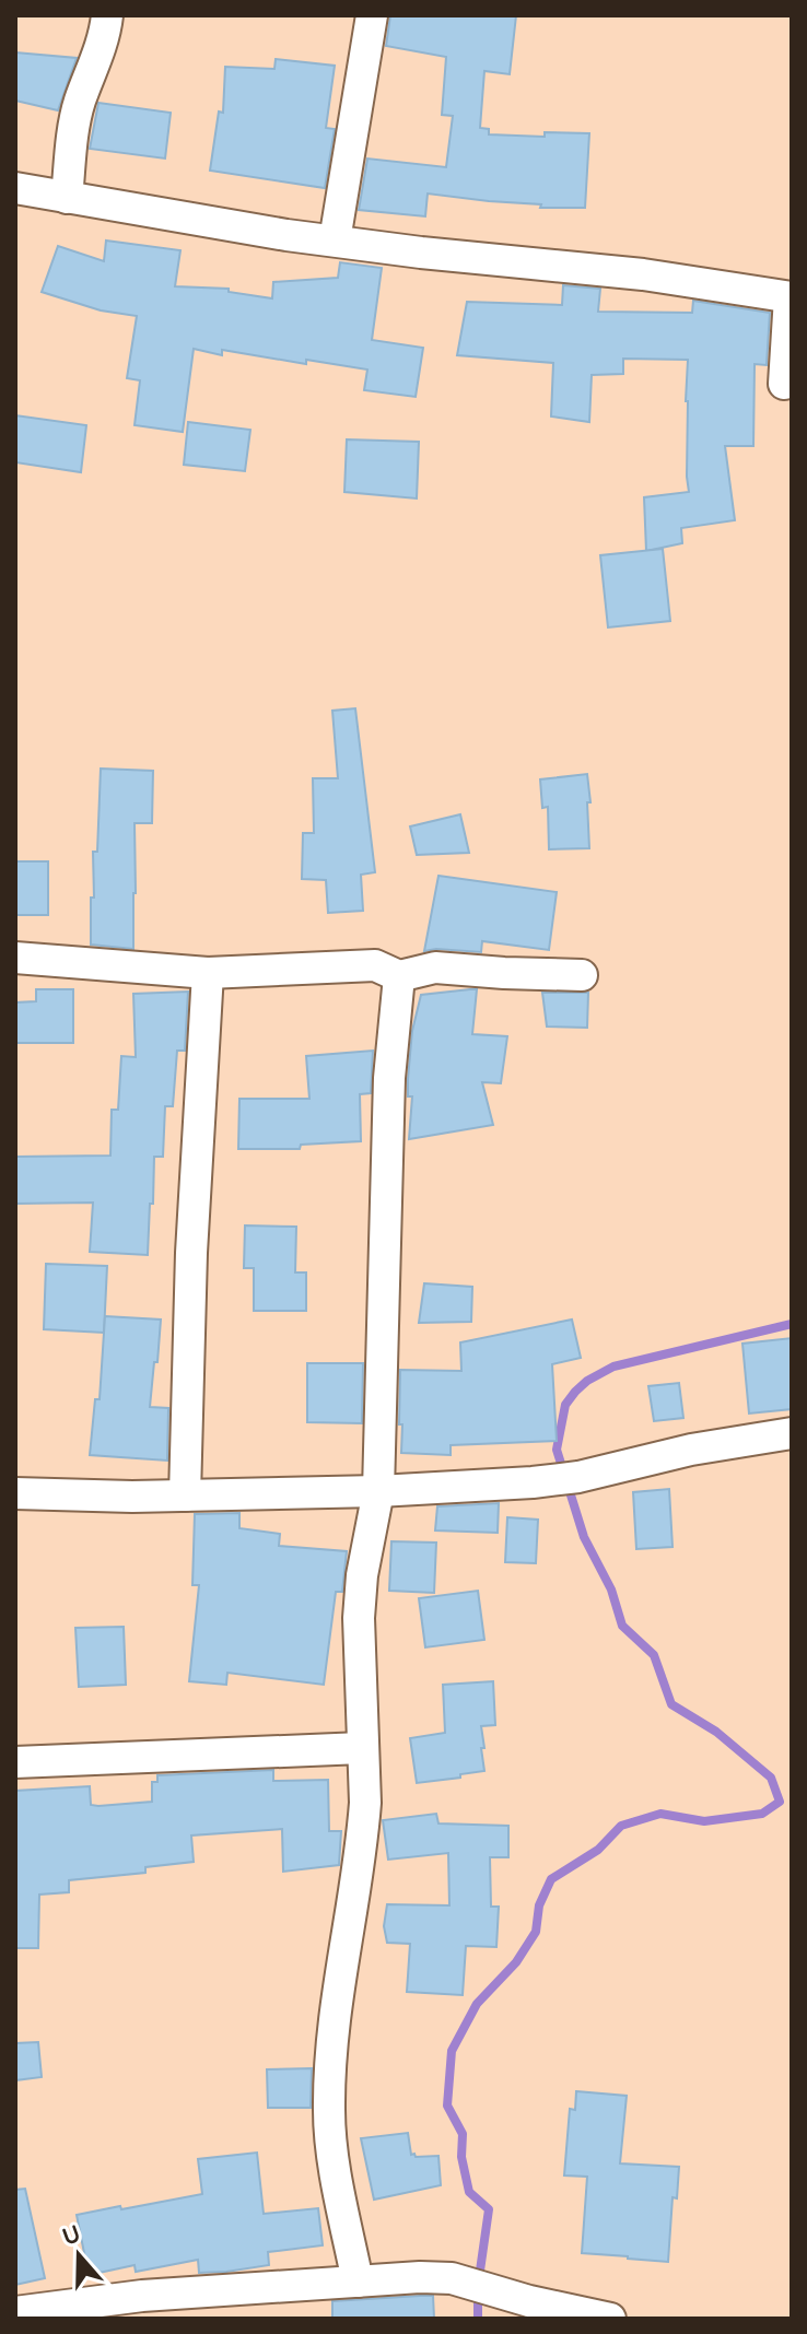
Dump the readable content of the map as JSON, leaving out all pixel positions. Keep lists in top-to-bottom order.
{
  "north": "top"
}
